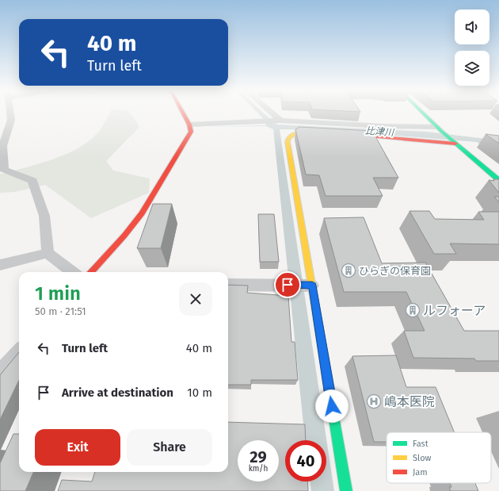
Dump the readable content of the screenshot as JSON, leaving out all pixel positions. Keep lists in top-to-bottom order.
{
  "water": ["比津川"],
  "places": {
    "building": ["ひらぎの保育園", "ルフォーア"],
    "hospital": ["嶋本医院"]
  },
  "legend": ["Fast", "Slow", "Jam"],
  "page": {
    "turn": ["40 m", "Turn left"],
    "heading": ["1 min", "50 m · 21:51"],
    "list": [
      {
        "name": "Turn left",
        "value": "40 m"
      },
      {
        "name": "Arrive at destination",
        "value": "10 m"
      }
    ],
    "buttons": ["Exit", "Share"],
    "speed": "29 km/h",
    "limit": "40"
  }
}
